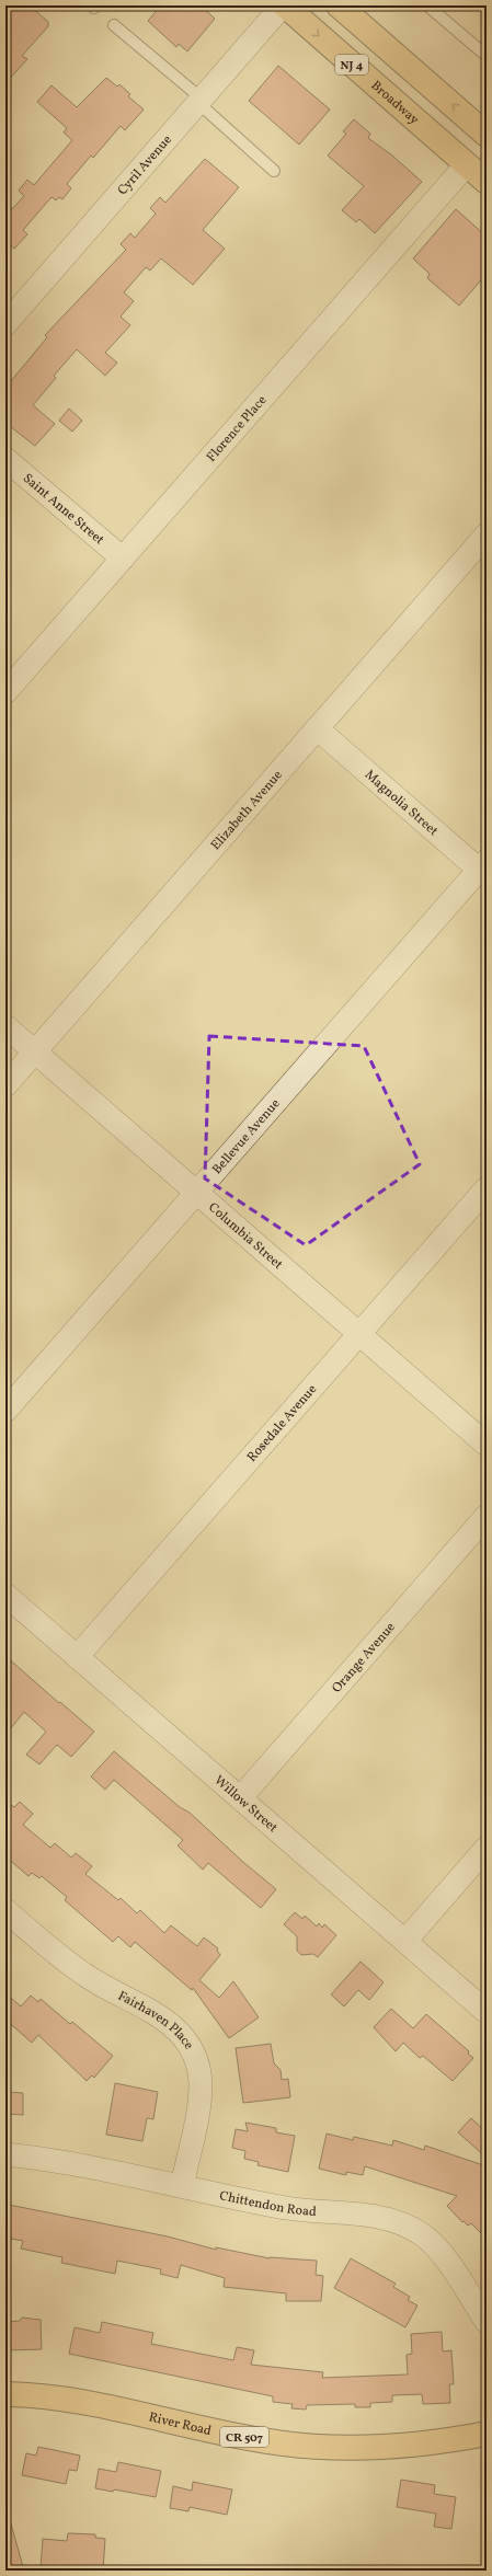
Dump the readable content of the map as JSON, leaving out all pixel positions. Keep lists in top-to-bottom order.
{
  "streets": {
    "main road": [
      "NJ 4",
      "Broadway",
      "River Road",
      "CR 507"
    ],
    "street": [
      "Cyril Avenue",
      "Florence Place",
      "Saint Anne Street",
      "Magnolia Street",
      "Elizabeth Avenue",
      "Bellevue Avenue",
      "Columbia Street",
      "Rosedale Avenue",
      "Orange Avenue",
      "Willow Street",
      "Fairhaven Place",
      "Chittendon Road"
    ]
  },
  "crossings": [
    ["Broadway", "Cyril Avenue"],
    ["Broadway", "Florence Place"],
    ["Florence Place", "Saint Anne Street"],
    ["Magnolia Street", "Elizabeth Avenue"],
    ["Magnolia Street", "Bellevue Avenue"],
    ["Elizabeth Avenue", "Columbia Street"],
    ["Bellevue Avenue", "Columbia Street"],
    ["Columbia Street", "Rosedale Avenue"],
    ["Rosedale Avenue", "Willow Street"],
    ["Orange Avenue", "Willow Street"],
    ["Fairhaven Place", "Chittendon Road"]
  ]
}
